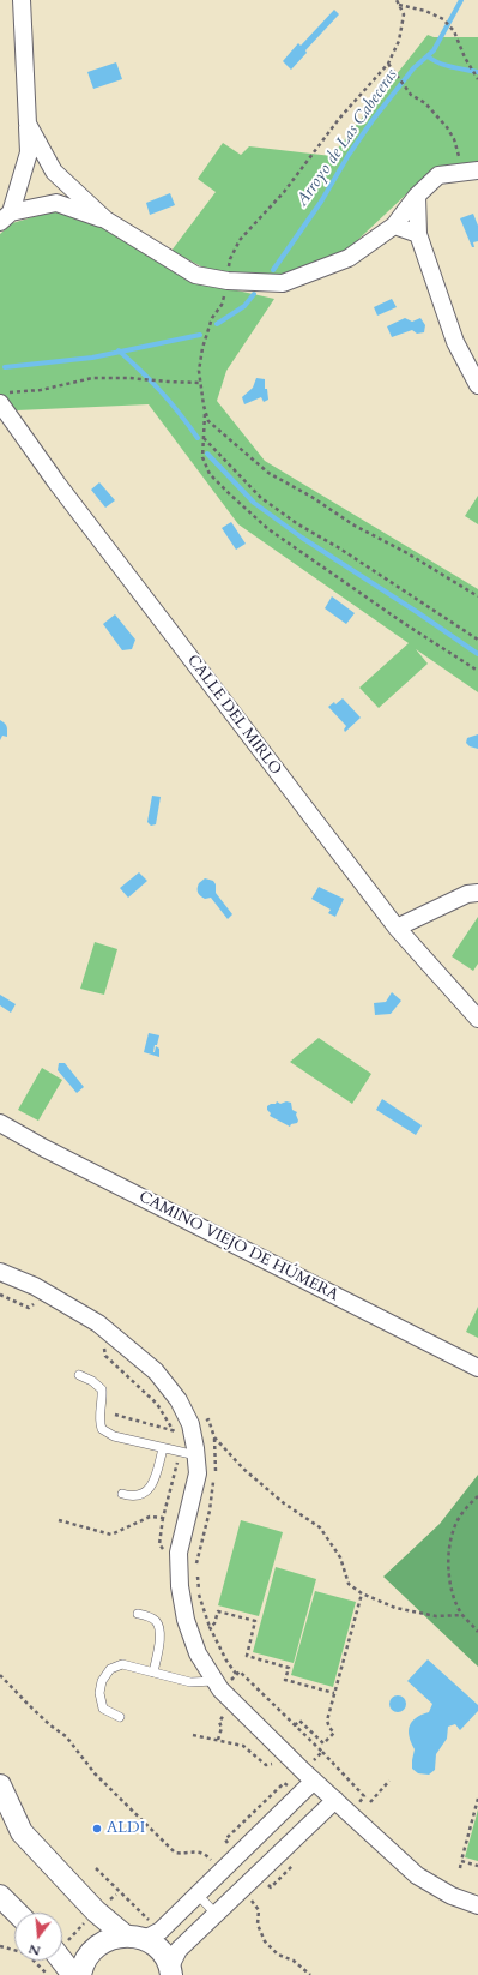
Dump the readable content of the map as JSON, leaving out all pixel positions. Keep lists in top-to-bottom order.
{
  "streets": {
    "street": ["CALLE DEL MIRLO", "CAMINO VIEJO DE HÚMERA"]
  },
  "water": ["Arroyo de Las Cabeceras"],
  "places": ["ALDI"],
  "north": "bottom"
}
